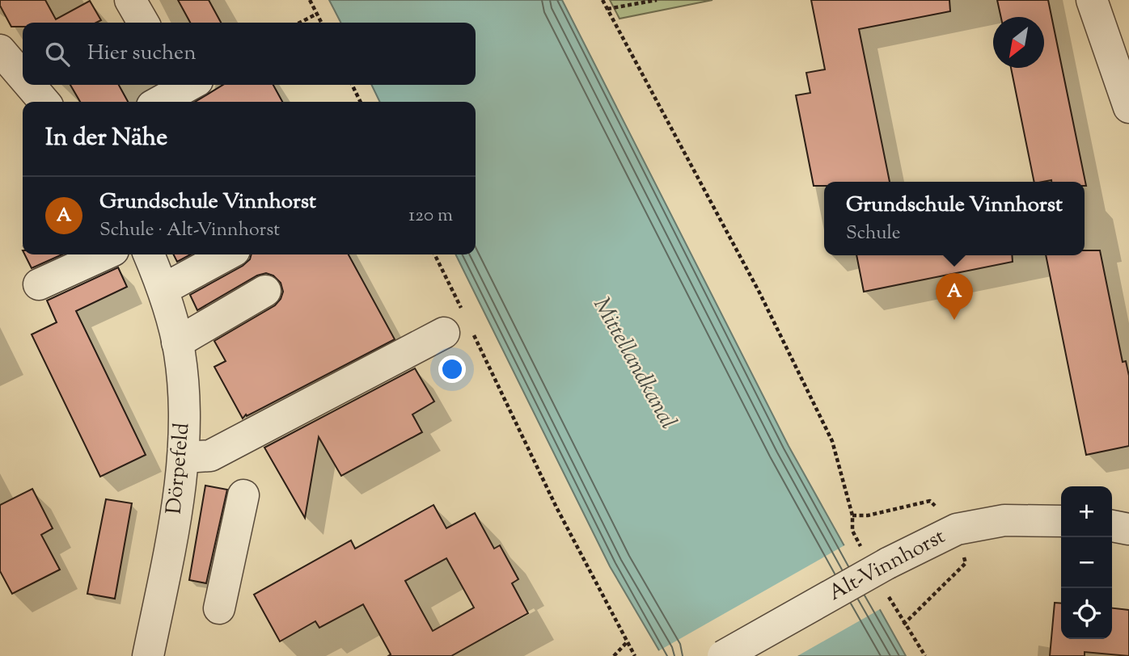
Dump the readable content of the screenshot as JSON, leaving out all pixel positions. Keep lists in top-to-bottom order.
{
  "streets": {
    "street": ["Dörpefeld", "Alt-Vinnhorst"]
  },
  "water": ["Mittellandkanal"],
  "north": "bottom left",
  "page": {
    "search": "Hier suchen",
    "heading": "In der Nähe",
    "list": [
      {
        "mark": "A",
        "name": "Grundschule Vinnhorst",
        "note": "Schule · Alt-Vinnhorst",
        "value": "120 m"
      }
    ],
    "popup": ["Grundschule Vinnhorst", "Schule"],
    "pins": "A",
    "map_buttons": ["+", "−"]
  }
}
